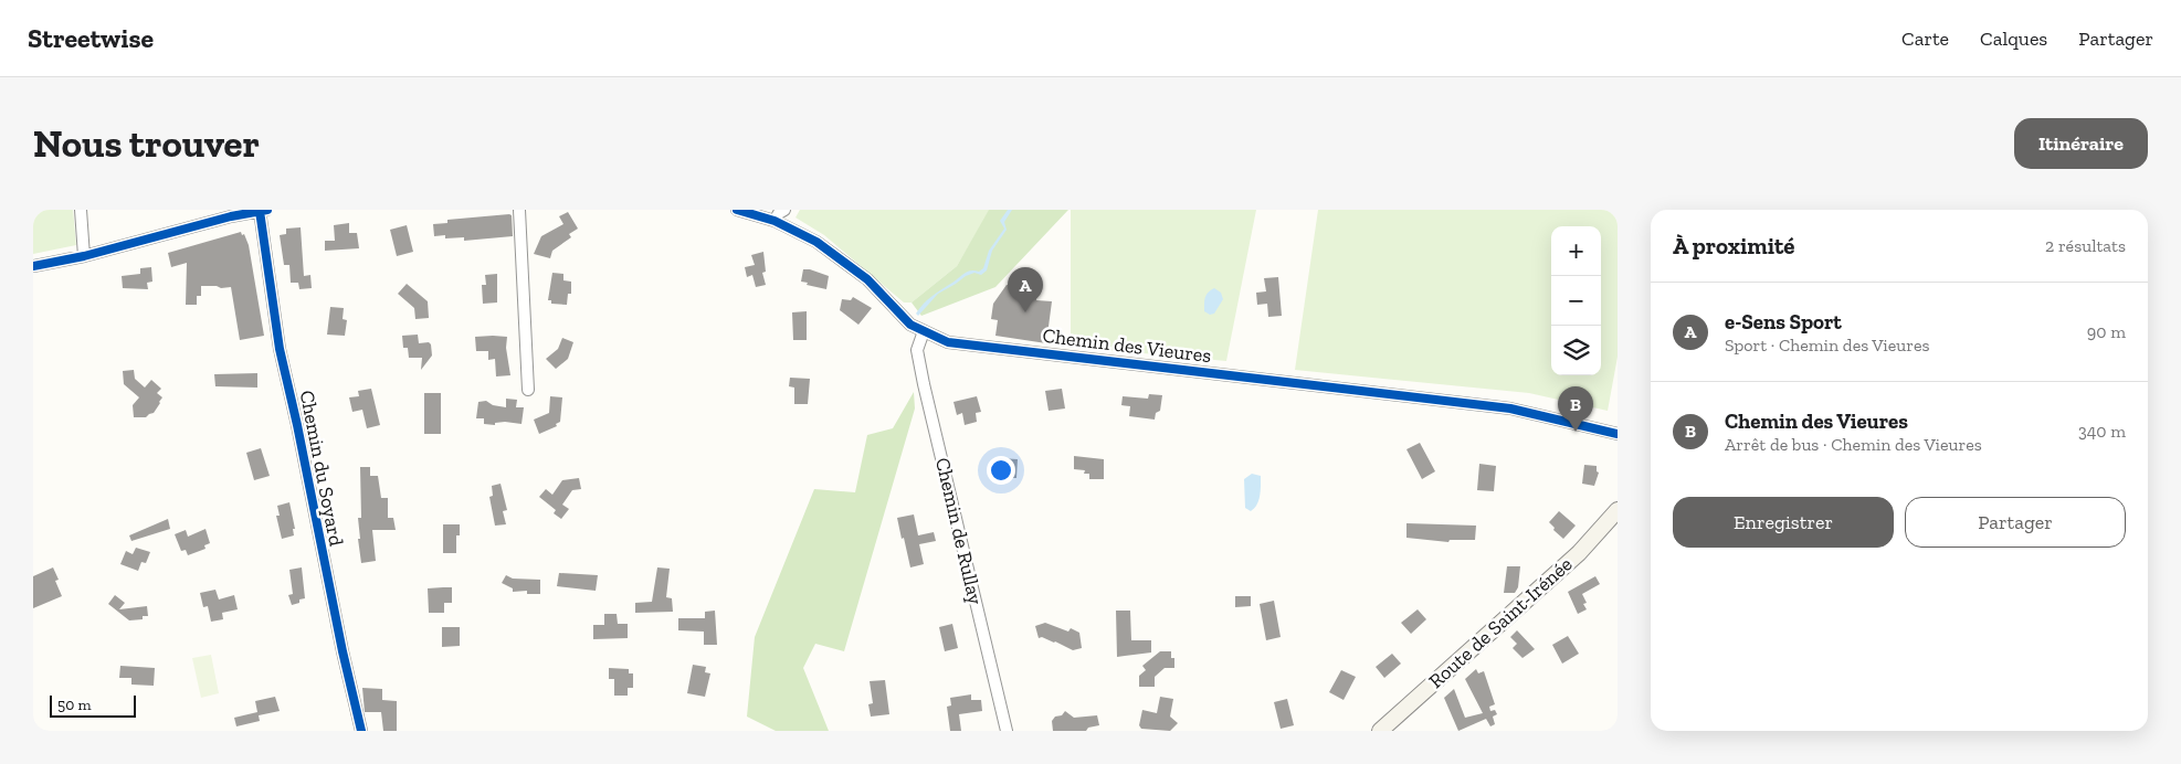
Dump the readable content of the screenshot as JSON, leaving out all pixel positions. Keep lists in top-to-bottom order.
{
  "streets": {
    "street": [
      "Chemin des Vieures",
      "Chemin du Soyard",
      "Chemin de Rullay",
      "Route de Saint-Irénée"
    ]
  },
  "crossings": [
    ["Chemin des Vieures", "Chemin de Rullay"]
  ],
  "scale_bar": "50 m",
  "page": {
    "header": "Streetwise",
    "nav": ["Carte", "Calques", "Partager"],
    "buttons": [
      "Itinéraire",
      ["Enregistrer", "Partager"]
    ],
    "title": "Nous trouver",
    "heading": ["À proximité", "2 résultats"],
    "map_buttons": ["+", "−"],
    "pins": ["A", "B"],
    "list": [
      {
        "mark": "A",
        "name": "e-Sens Sport",
        "note": "Sport · Chemin des Vieures",
        "value": "90 m"
      },
      {
        "mark": "B",
        "name": "Chemin des Vieures",
        "note": "Arrêt de bus · Chemin des Vieures",
        "value": "340 m"
      }
    ],
    "scale": "50 m"
  }
}
